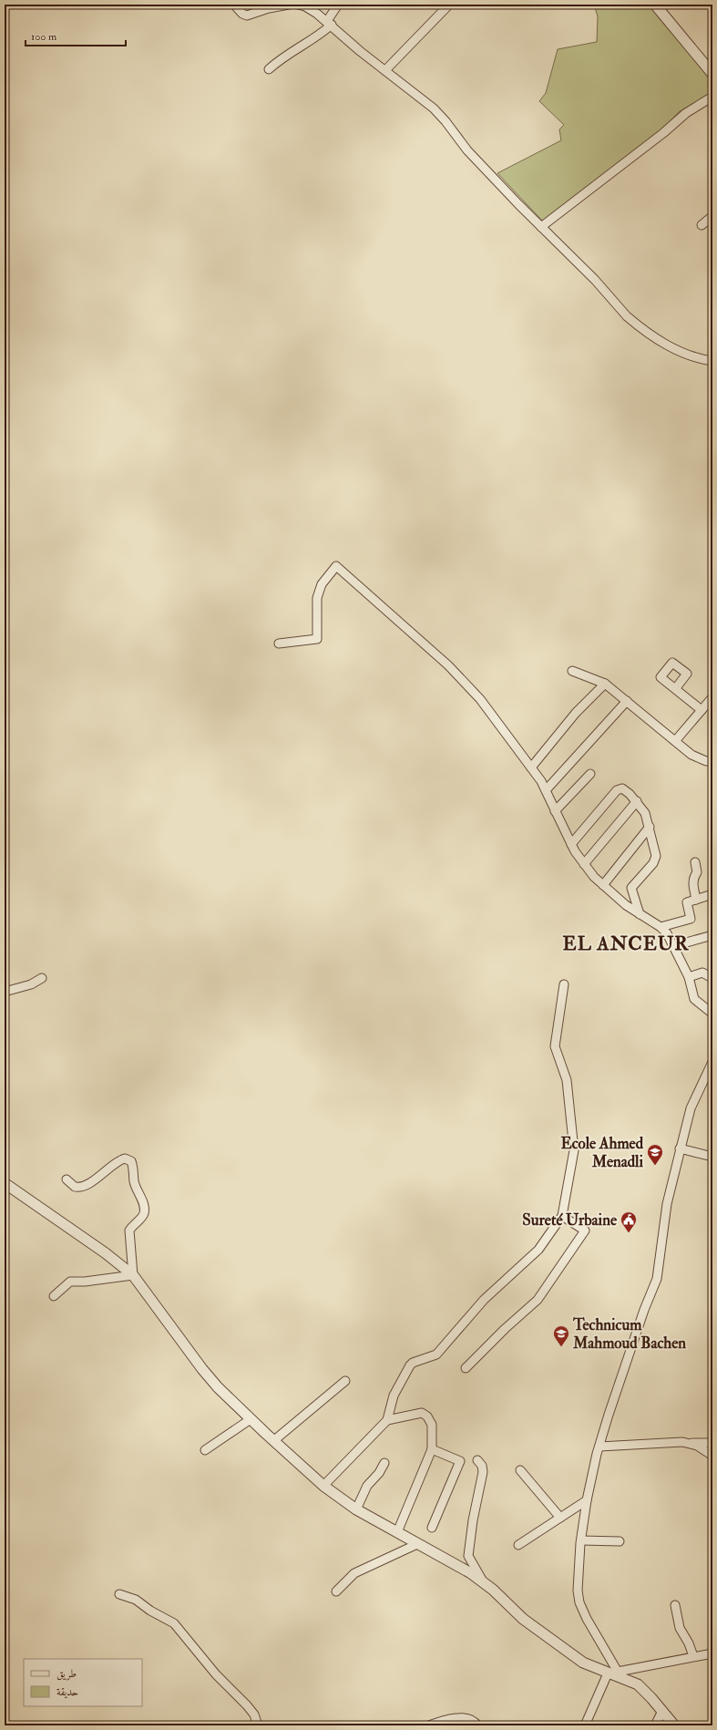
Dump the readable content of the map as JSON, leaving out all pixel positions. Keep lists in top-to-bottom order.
{
  "districts": ["EL ANCEUR"],
  "places": {
    "school or university": ["Ecole Ahmed Menadli", "Technicum Mahmoud Bachen"],
    "public building": ["Sureté Urbaine"]
  },
  "legend": ["طريق", "حديقة"],
  "scale_bar": "100 m"
}
